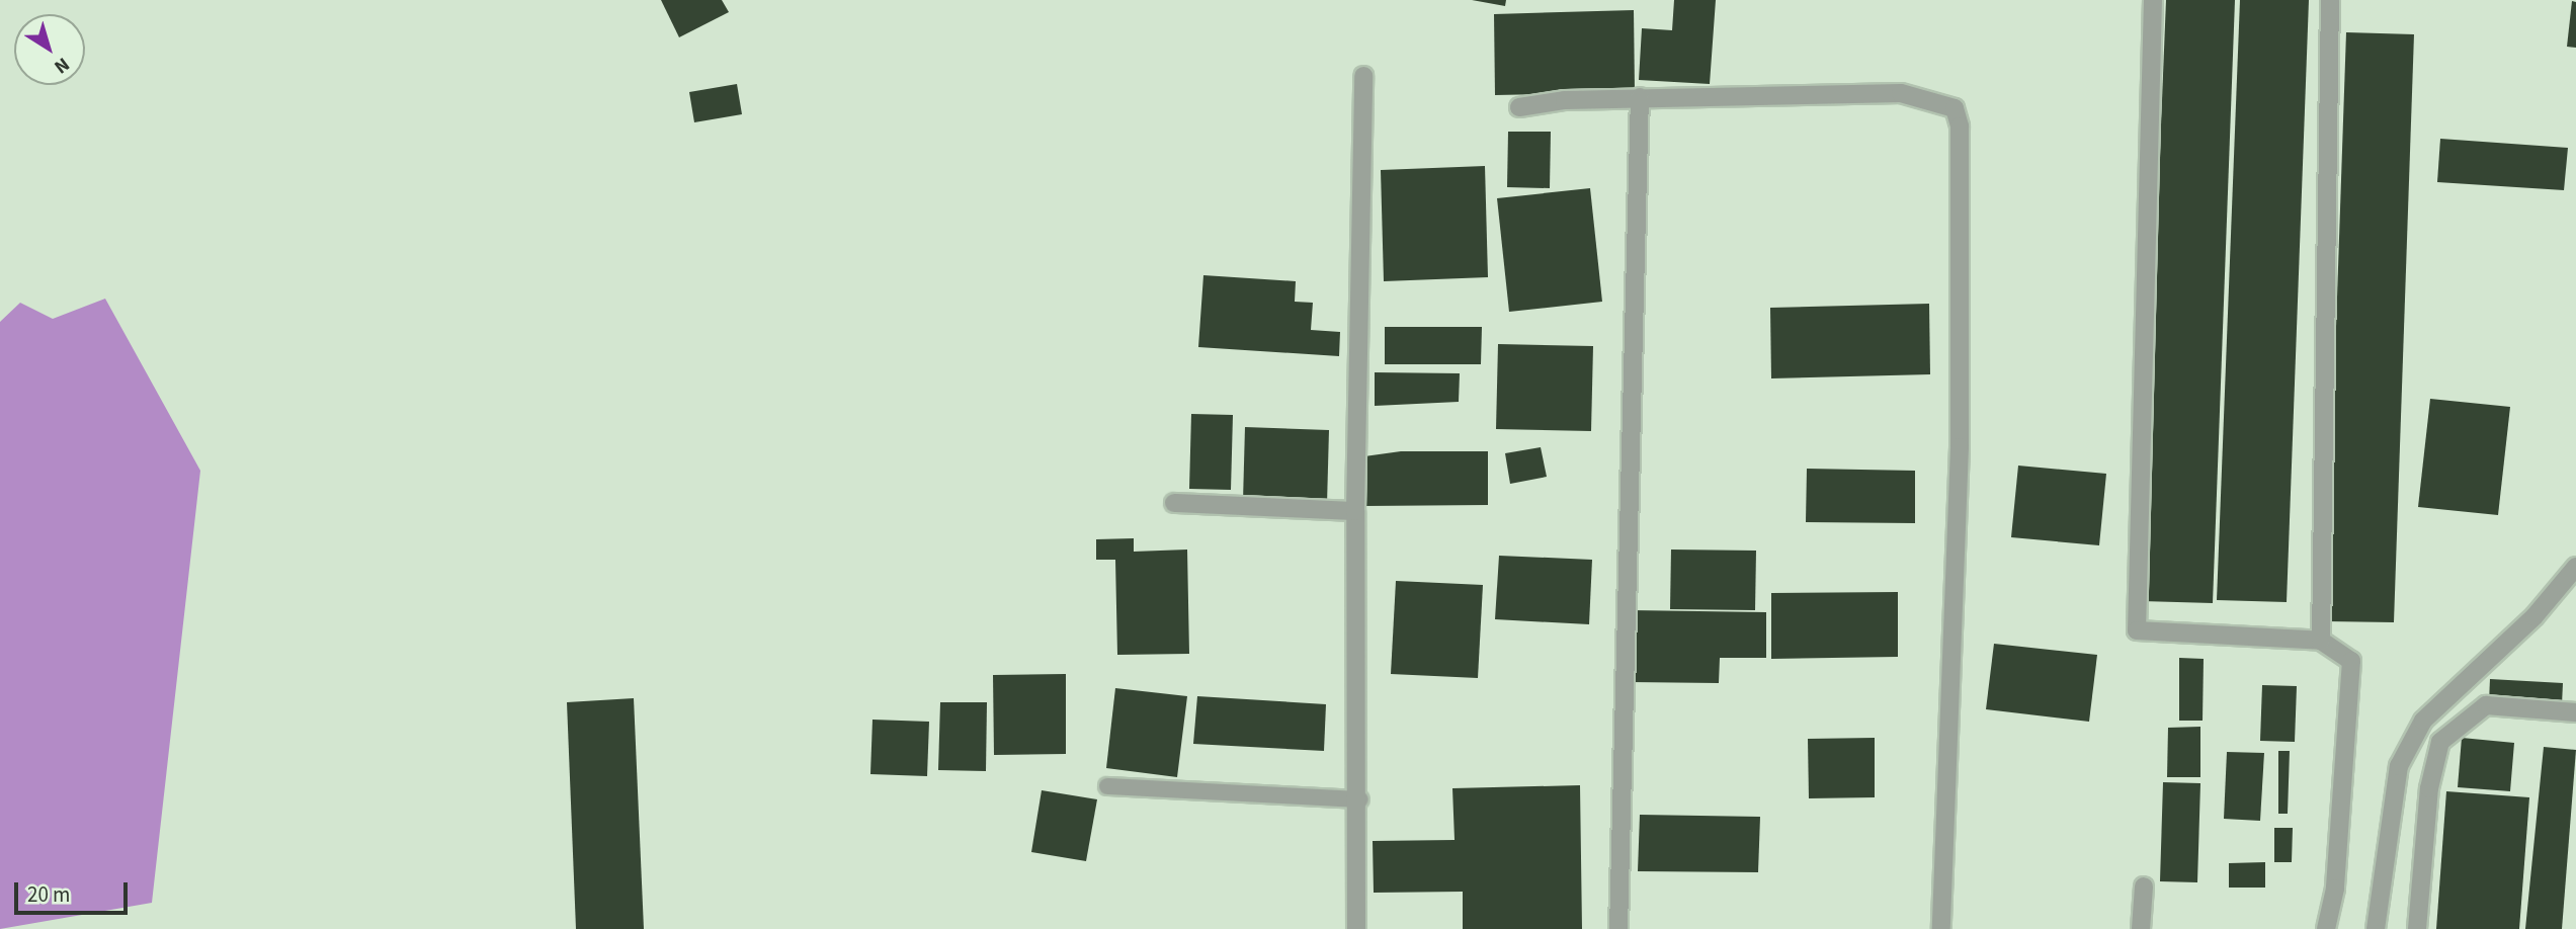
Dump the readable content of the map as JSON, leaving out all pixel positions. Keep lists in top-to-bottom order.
{
  "scale_bar": "20 m",
  "north": "bottom right"
}
